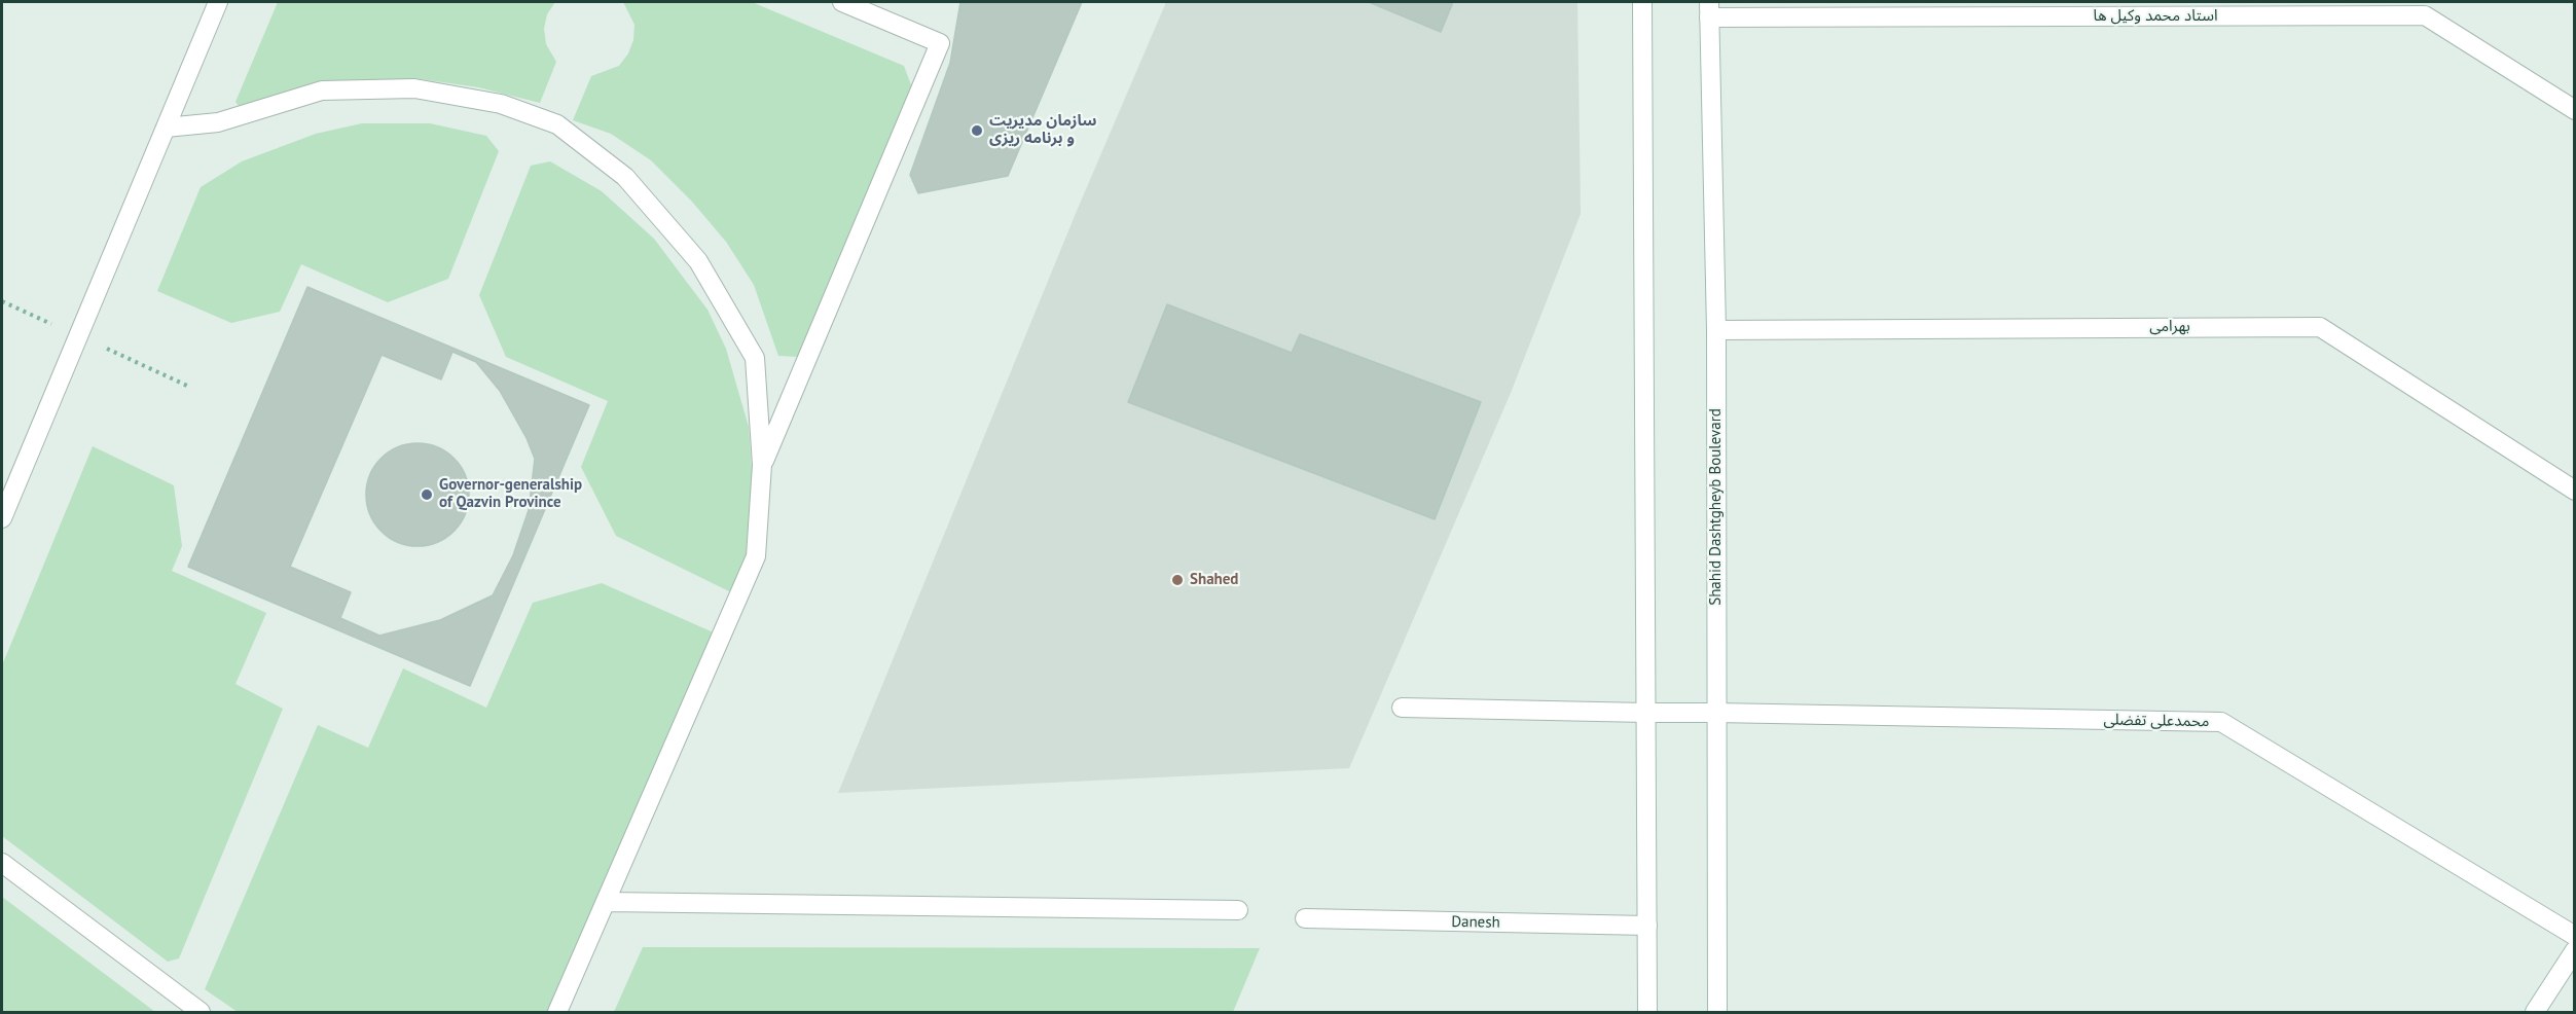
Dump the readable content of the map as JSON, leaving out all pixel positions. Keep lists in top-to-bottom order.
{
  "streets": {
    "street": [
      "استاد محمد وکیل ها",
      "بهرامی",
      "Shahid Dashtgheyb Boulevard",
      "محمدعلی تفضلی",
      "Danesh"
    ]
  },
  "crossings": [
    ["استاد محمد وکیل ها", "Shahid Dashtgheyb Boulevard"],
    ["بهرامی", "Shahid Dashtgheyb Boulevard"],
    ["Shahid Dashtgheyb Boulevard", "محمدعلی تفضلی"]
  ],
  "places": ["سازمان مدیریت و برنامه ریزی", "Governor-generalship of Qazvin Province", "Shahed"]
}
